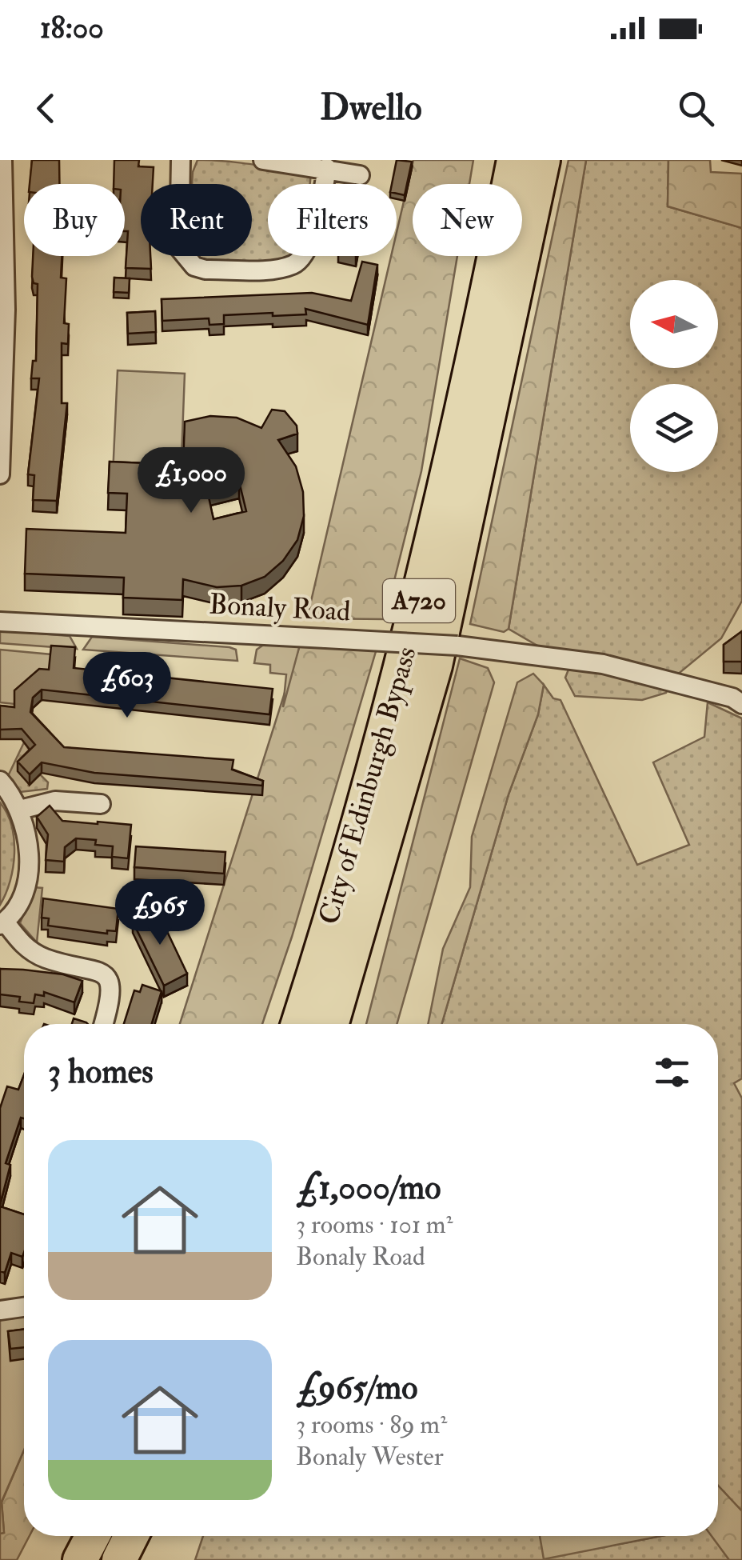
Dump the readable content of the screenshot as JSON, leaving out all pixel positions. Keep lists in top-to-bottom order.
{
  "streets": {
    "highway": ["A720", "City of Edinburgh Bypass"],
    "street": ["Bonaly Road"]
  },
  "north": "left",
  "page": {
    "status": "18:00",
    "header": "Dwello",
    "chip": [
      "Buy",
      "Rent",
      "Filters",
      "New"
    ],
    "price": ["£1,000", "£603", "£965"],
    "heading": "3 homes",
    "list": [
      {
        "name": "£1,000/mo",
        "note": "3 rooms · 101 m² · Bonaly Road"
      },
      {
        "name": "£965/mo",
        "note": "3 rooms · 89 m² · Bonaly Wester"
      }
    ]
  }
}
